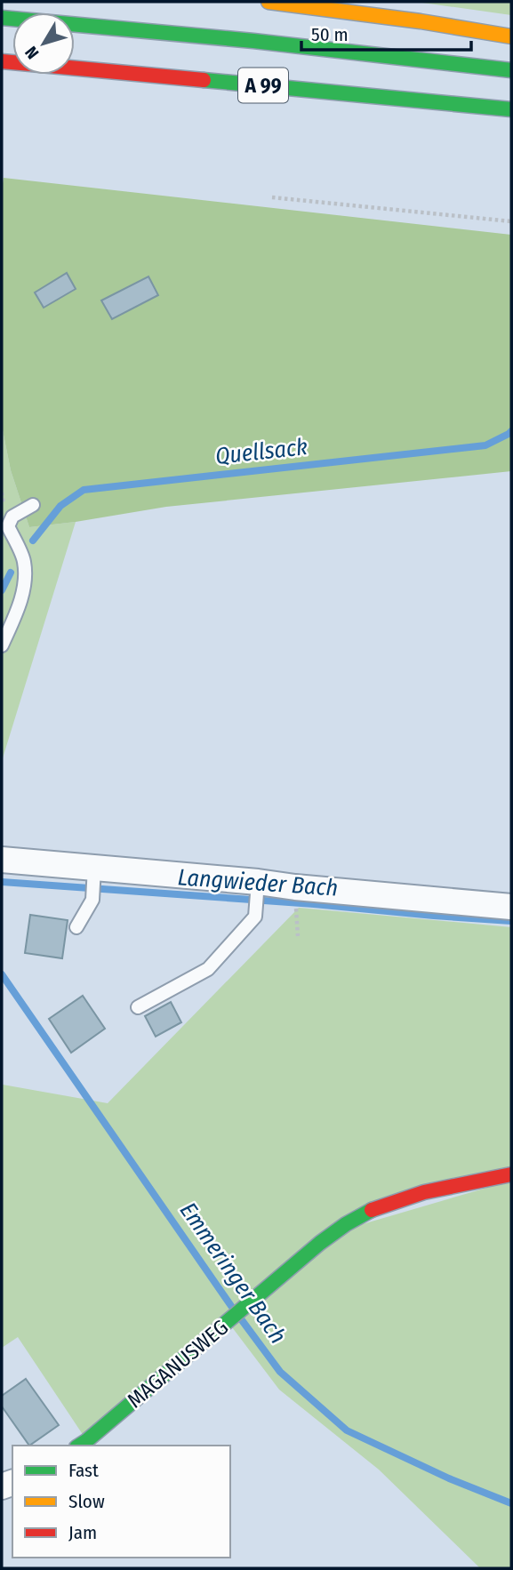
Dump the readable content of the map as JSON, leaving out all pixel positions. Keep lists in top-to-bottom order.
{
  "streets": {
    "main road": ["A 99", "MAGANUSWEG"]
  },
  "water": ["Quellsack", "Langwieder Bach", "Emmeringer Bach"],
  "legend": ["Fast", "Slow", "Jam"],
  "scale_bar": "50 m",
  "north": "bottom left"
}
